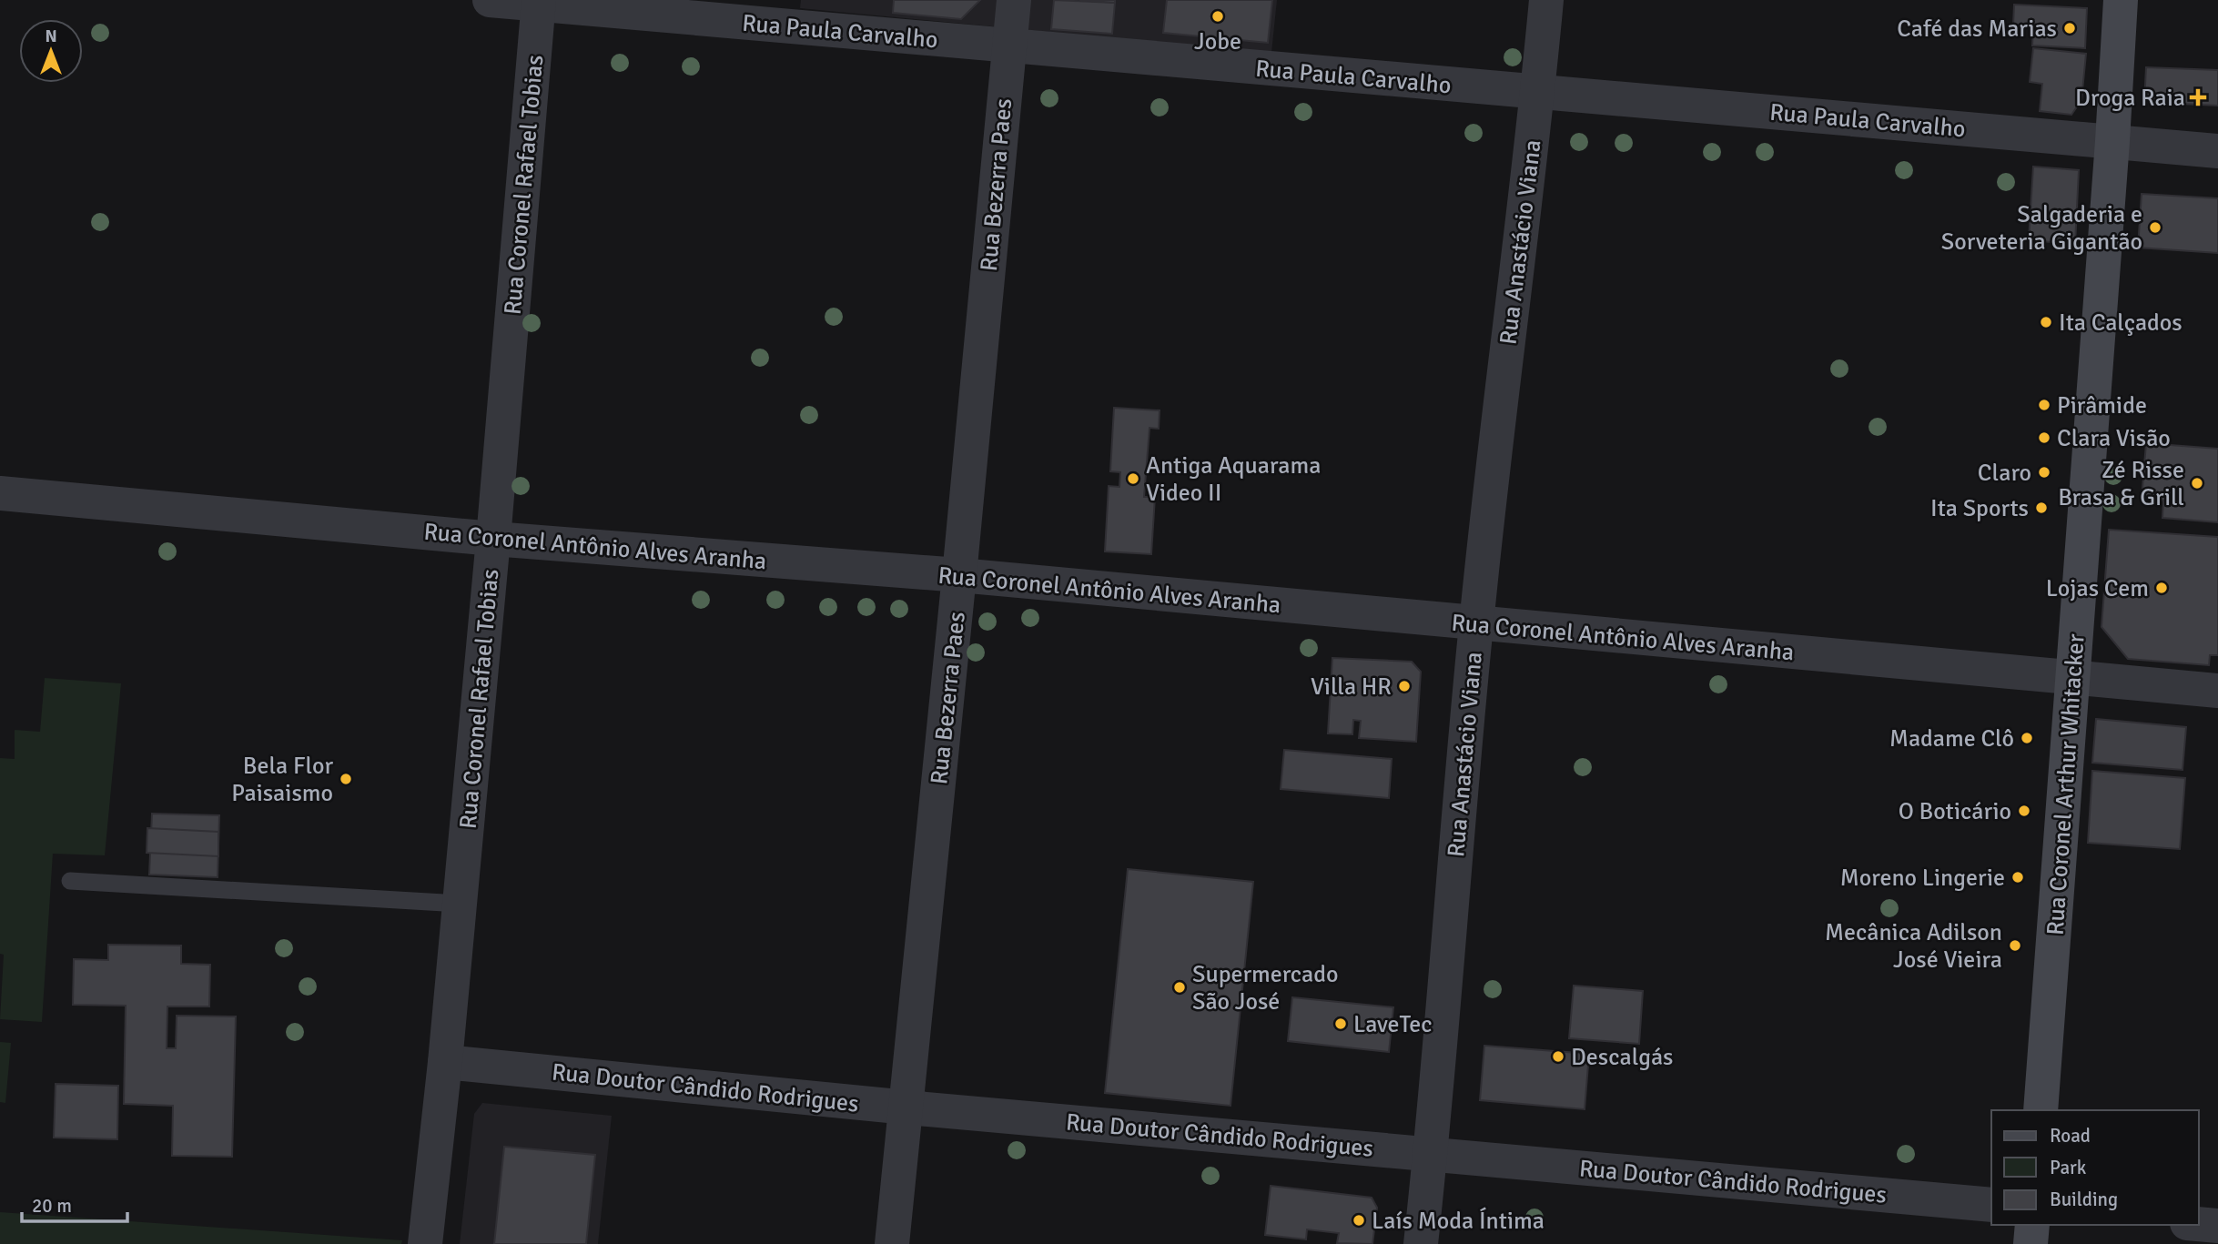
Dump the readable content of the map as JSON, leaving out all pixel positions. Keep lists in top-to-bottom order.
{
  "streets": {
    "main road": ["Rua Coronel Arthur Whitacker"],
    "street": [
      "Rua Paula Carvalho",
      "Rua Coronel Rafael Tobias",
      "Rua Bezerra Paes",
      "Rua Anastácio Viana",
      "Rua Coronel Antônio Alves Aranha",
      "Rua Doutor Cândido Rodrigues"
    ]
  },
  "crossings": [
    ["Rua Paula Carvalho", "Rua Coronel Rafael Tobias"],
    ["Rua Paula Carvalho", "Rua Bezerra Paes"],
    ["Rua Paula Carvalho", "Rua Anastácio Viana"],
    ["Rua Paula Carvalho", "Rua Coronel Arthur Whitacker"],
    ["Rua Coronel Rafael Tobias", "Rua Coronel Antônio Alves Aranha"],
    ["Rua Coronel Rafael Tobias", "Rua Doutor Cândido Rodrigues"],
    ["Rua Bezerra Paes", "Rua Coronel Antônio Alves Aranha"],
    ["Rua Bezerra Paes", "Rua Doutor Cândido Rodrigues"],
    ["Rua Anastácio Viana", "Rua Coronel Antônio Alves Aranha"],
    ["Rua Anastácio Viana", "Rua Doutor Cândido Rodrigues"],
    ["Rua Coronel Antônio Alves Aranha", "Rua Coronel Arthur Whitacker"]
  ],
  "places": {
    "other": [
      "Jobe",
      "Café das Marias",
      "Salgaderia e Sorveteria Gigantão",
      "Ita Calçados",
      "Pirâmide",
      "Clara Visão",
      "Claro",
      "Antiga Aquarama Video II",
      "Zé Risse Brasa & Grill",
      "Ita Sports",
      "Lojas Cem",
      "Villa HR",
      "Madame Clô",
      "Bela Flor Paisaismo",
      "O Boticário",
      "Moreno Lingerie",
      "Mecânica Adilson José Vieira",
      "Supermercado São José",
      "LaveTec",
      "Descalgás",
      "Laís Moda Íntima"
    ],
    "health": ["Droga Raia"]
  },
  "legend": ["Road", "Park", "Building"],
  "scale_bar": "20 m",
  "north": "top"
}
